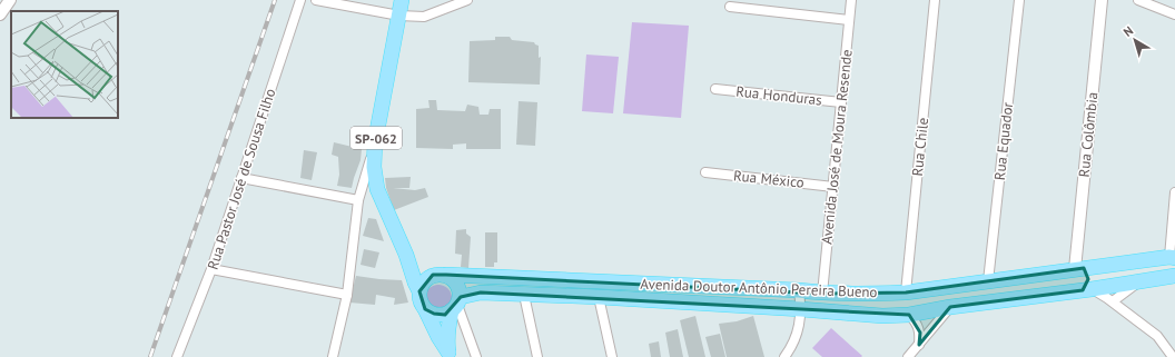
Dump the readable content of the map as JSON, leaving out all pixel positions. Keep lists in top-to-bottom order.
{
  "streets": {
    "main road": ["SP-062", "Avenida Doutor Antônio Pereira Bueno"],
    "street": [
      "Rua Honduras",
      "Rua Colômbia",
      "Rua Equador",
      "Avenida José de Moura Resende",
      "Rua Chile",
      "Rua Pastor José de Sousa Filho",
      "Rua México"
    ]
  },
  "crossings": [
    ["Rua Honduras", "Avenida José de Moura Resende"],
    ["Rua Colômbia", "Avenida Doutor Antônio Pereira Bueno"],
    ["SP-062", "Avenida Doutor Antônio Pereira Bueno"],
    ["Rua Equador", "Avenida Doutor Antônio Pereira Bueno"],
    ["Avenida José de Moura Resende", "Rua México"],
    ["Avenida José de Moura Resende", "Avenida Doutor Antônio Pereira Bueno"],
    ["Rua Chile", "Avenida Doutor Antônio Pereira Bueno"]
  ],
  "north": "top left"
}
